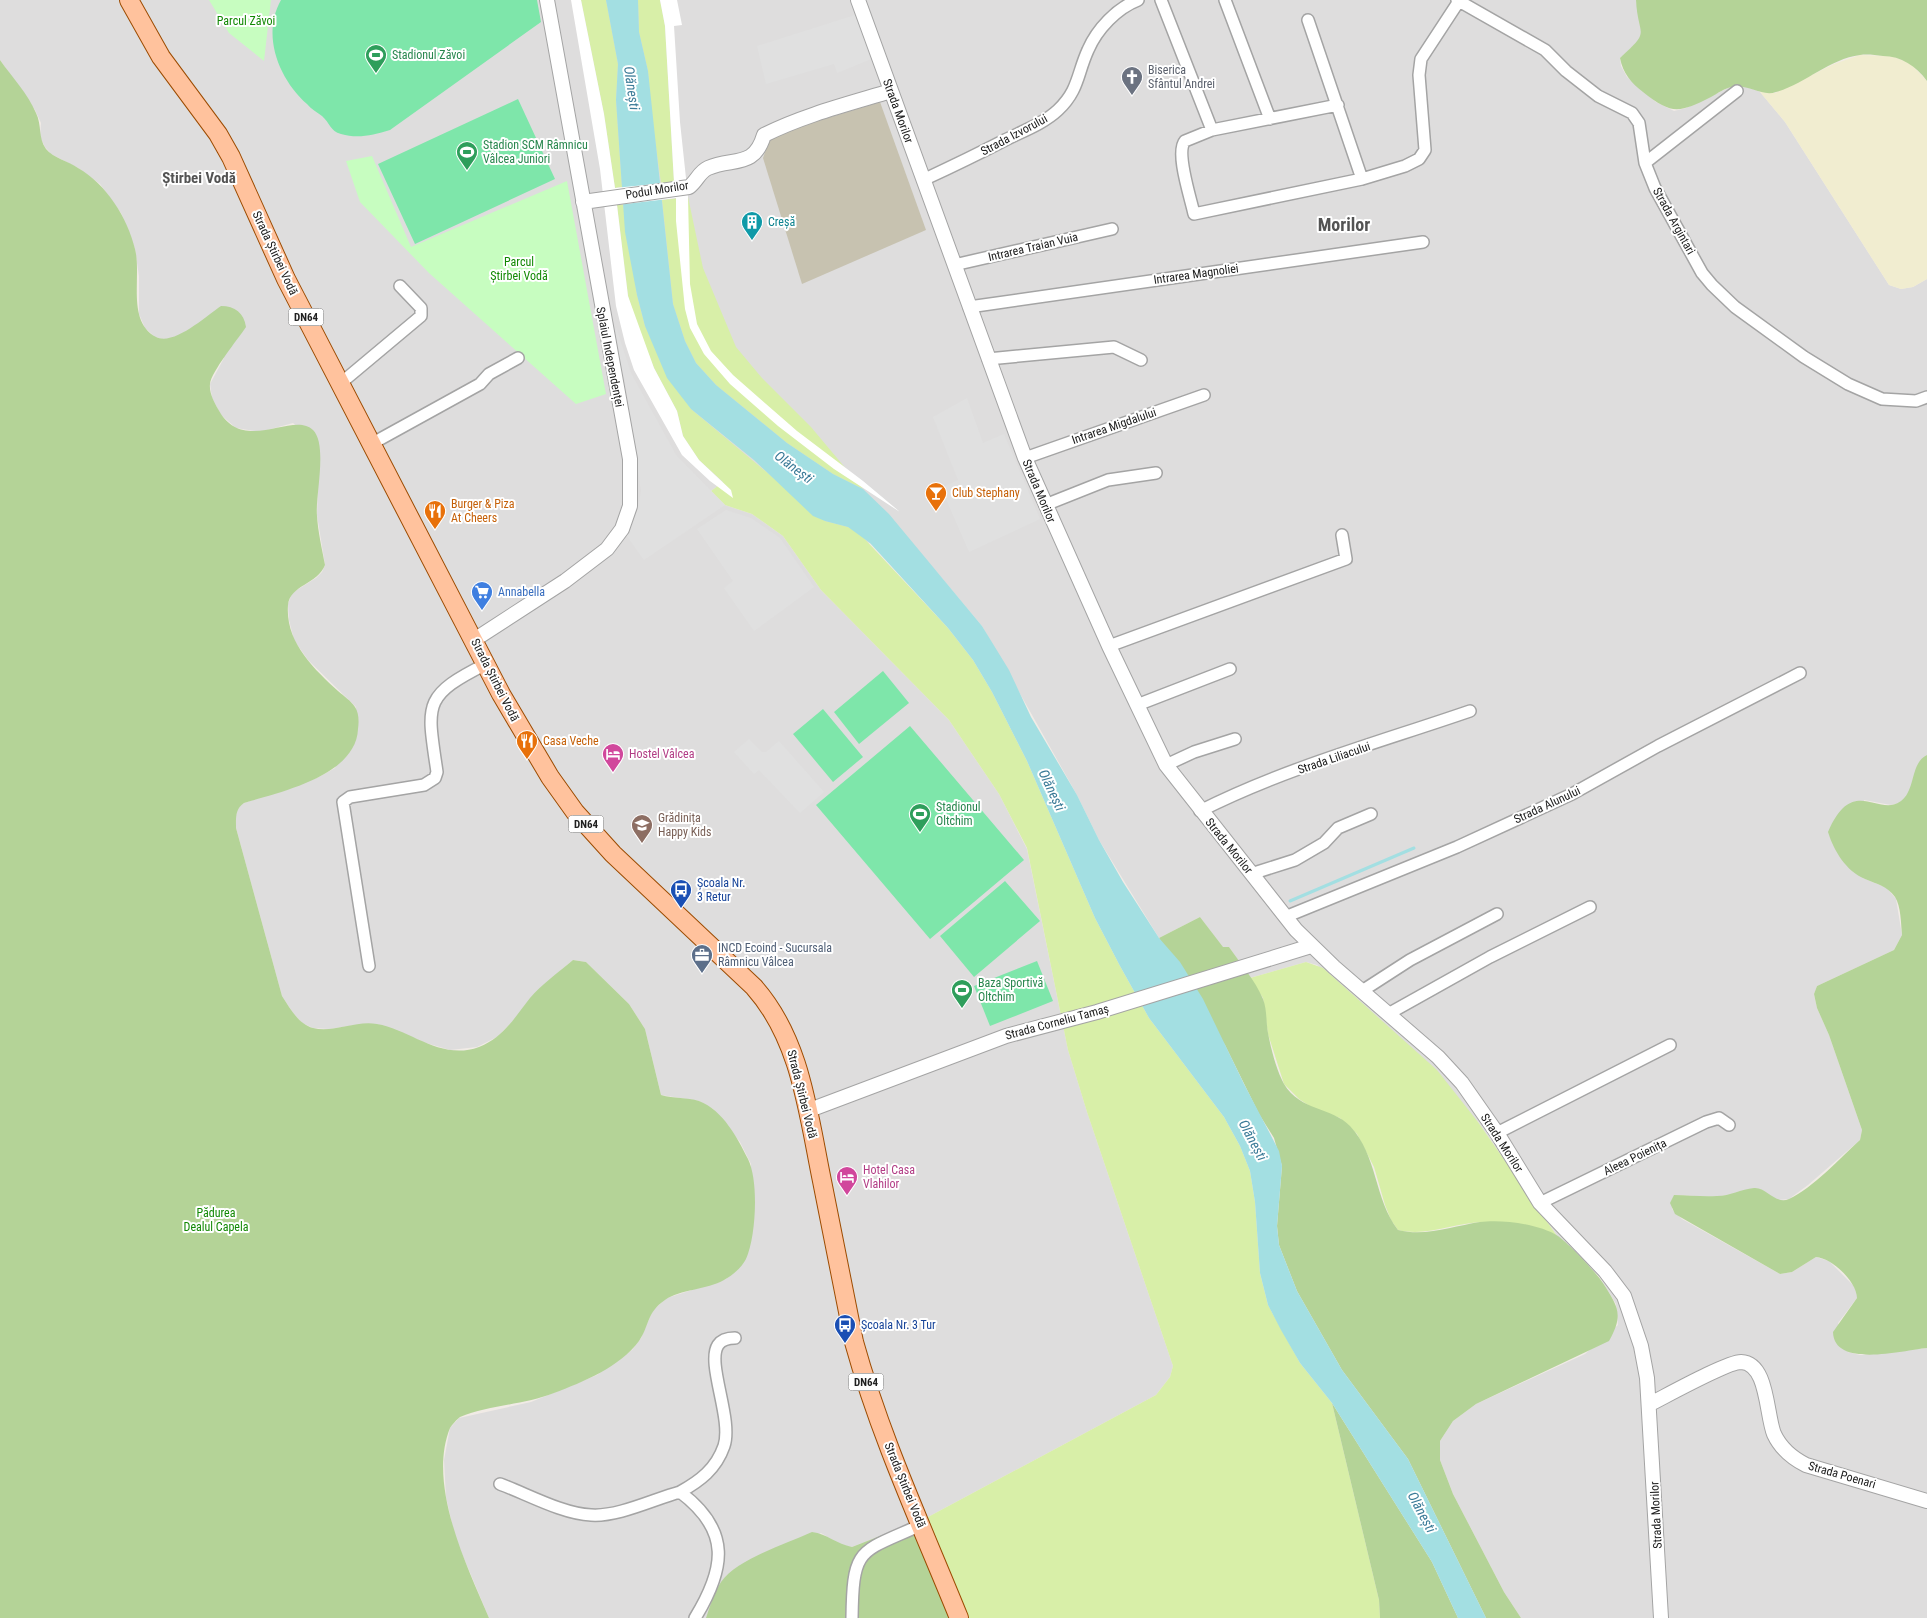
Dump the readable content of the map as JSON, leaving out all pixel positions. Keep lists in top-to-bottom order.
{
  "streets": {
    "main road": ["Strada Știrbei Vodă", "DN64"],
    "street": [
      "Strada Morilor",
      "Strada Izvorului",
      "Podul Morilor",
      "Strada Argintari",
      "Intrarea Traian Vuia",
      "Intrarea Magnoliei",
      "Splaiul Independenței",
      "Intrarea Migdalului",
      "Strada Liliacului",
      "Strada Alunului",
      "Strada Corneliu Tamaș",
      "Aleea Poienița",
      "Strada Poenari"
    ]
  },
  "crossings": [
    ["Strada Morilor", "Strada Izvorului"],
    ["Strada Morilor", "Podul Morilor"],
    ["Strada Morilor", "Intrarea Traian Vuia"],
    ["Strada Morilor", "Intrarea Magnoliei"],
    ["Strada Morilor", "Intrarea Migdalului"],
    ["Strada Morilor", "Strada Liliacului"],
    ["Strada Morilor", "Strada Alunului"],
    ["Strada Morilor", "Strada Corneliu Tamaș"],
    ["Strada Morilor", "Aleea Poienița"],
    ["Strada Morilor", "Strada Poenari"],
    ["Podul Morilor", "Splaiul Independenței"],
    ["Strada Știrbei Vodă", "Splaiul Independenței"],
    ["Strada Știrbei Vodă", "Strada Corneliu Tamaș"]
  ],
  "districts": ["Știrbei Vodă", "Morilor"],
  "water": ["Olănești"],
  "parks": ["Parcul Zăvoi", "Parcul Știrbei Vodă", "Pădurea Dealul Capela"],
  "places": {
    "sports": [
      "Stadionul Zăvoi",
      "Stadion SCM Râmnicu Vâlcea Juniori",
      "Stadionul Oltchim",
      "Baza Sportivă Oltchim"
    ],
    "church": ["Biserica Sfântul Andrei"],
    "building": ["Creșă"],
    "bar": ["Club Stephany"],
    "restaurant": ["Burger & Piza At Cheers", "Casa Veche"],
    "supermarket": ["Annabella"],
    "hotel": ["Hostel Vâlcea", "Hotel Casa Vlahilor"],
    "school or university": ["Grădinița Happy Kids"],
    "bus stop": ["Școala Nr. 3 Retur", "Școala Nr. 3 Tur"],
    "office": ["INCD Ecoind - Sucursala Râmnicu Vâlcea"]
  }
}
